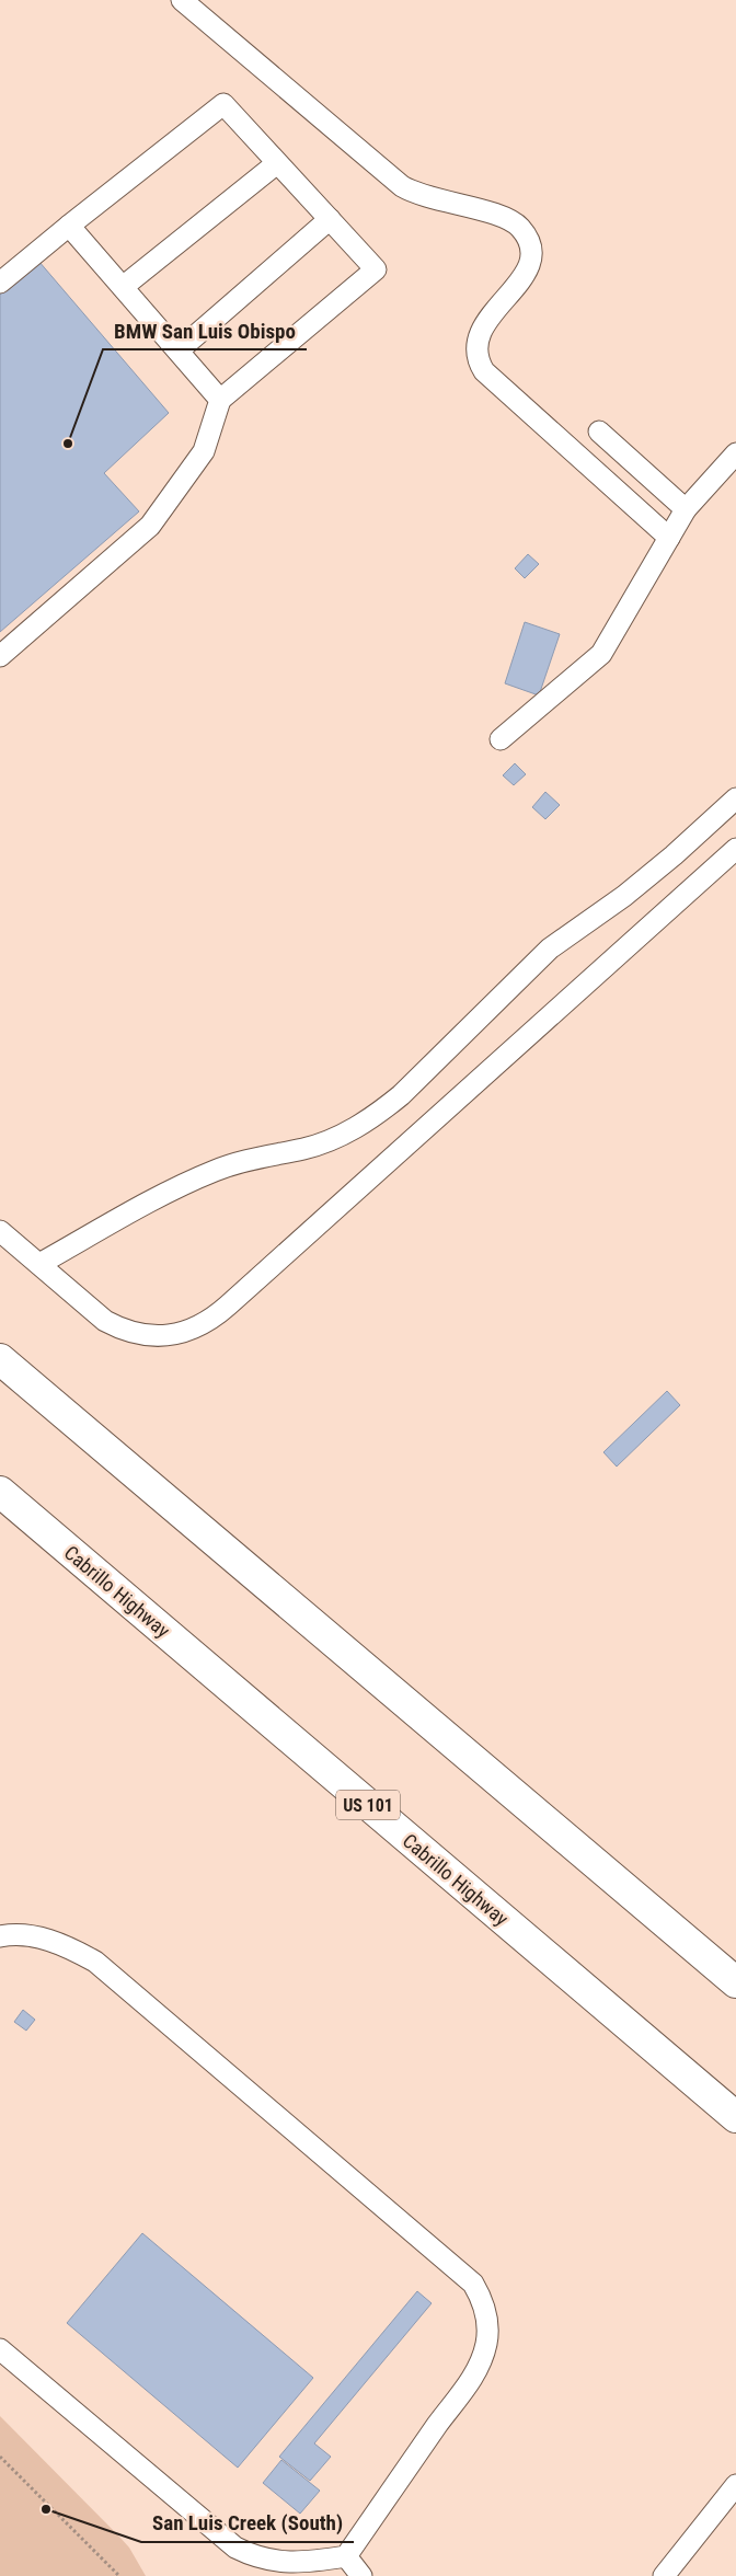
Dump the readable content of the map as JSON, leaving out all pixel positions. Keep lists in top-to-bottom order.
{
  "streets": {
    "highway": ["Cabrillo Highway", "US 101"]
  },
  "places": ["BMW San Luis Obispo", "San Luis Creek (South)"]
}
